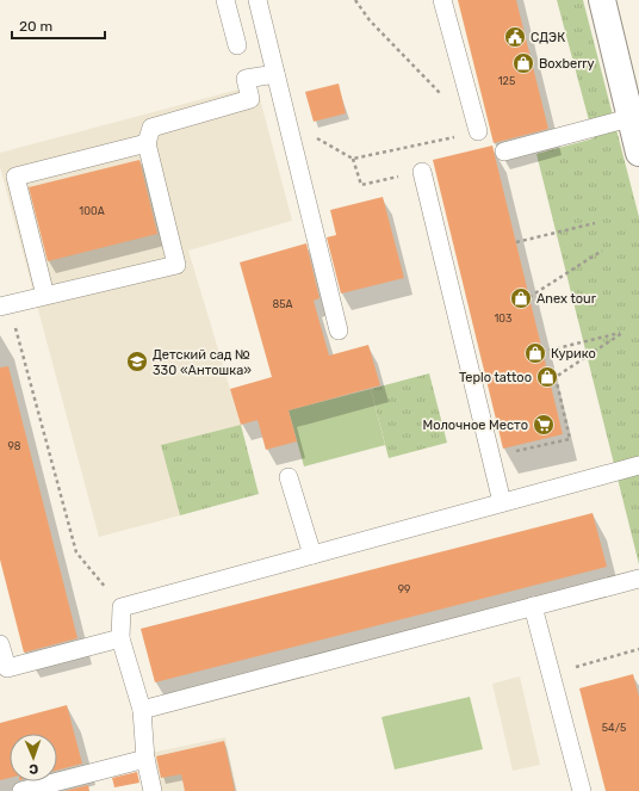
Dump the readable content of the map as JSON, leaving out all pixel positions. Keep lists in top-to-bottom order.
{
  "places": {
    "public building": ["СДЭК"],
    "shop": [
      "Boxberry",
      "Anex tour",
      "Курико",
      "Teplo tattoo"
    ],
    "school or university": ["Детский сад № 330 «Антошка»"],
    "supermarket": ["Молочное Место"]
  },
  "house_numbers": [
    "125",
    "100А",
    "85А",
    "103",
    "98",
    "99",
    "54/5"
  ],
  "scale_bar": "20 m",
  "north": "bottom"
}
